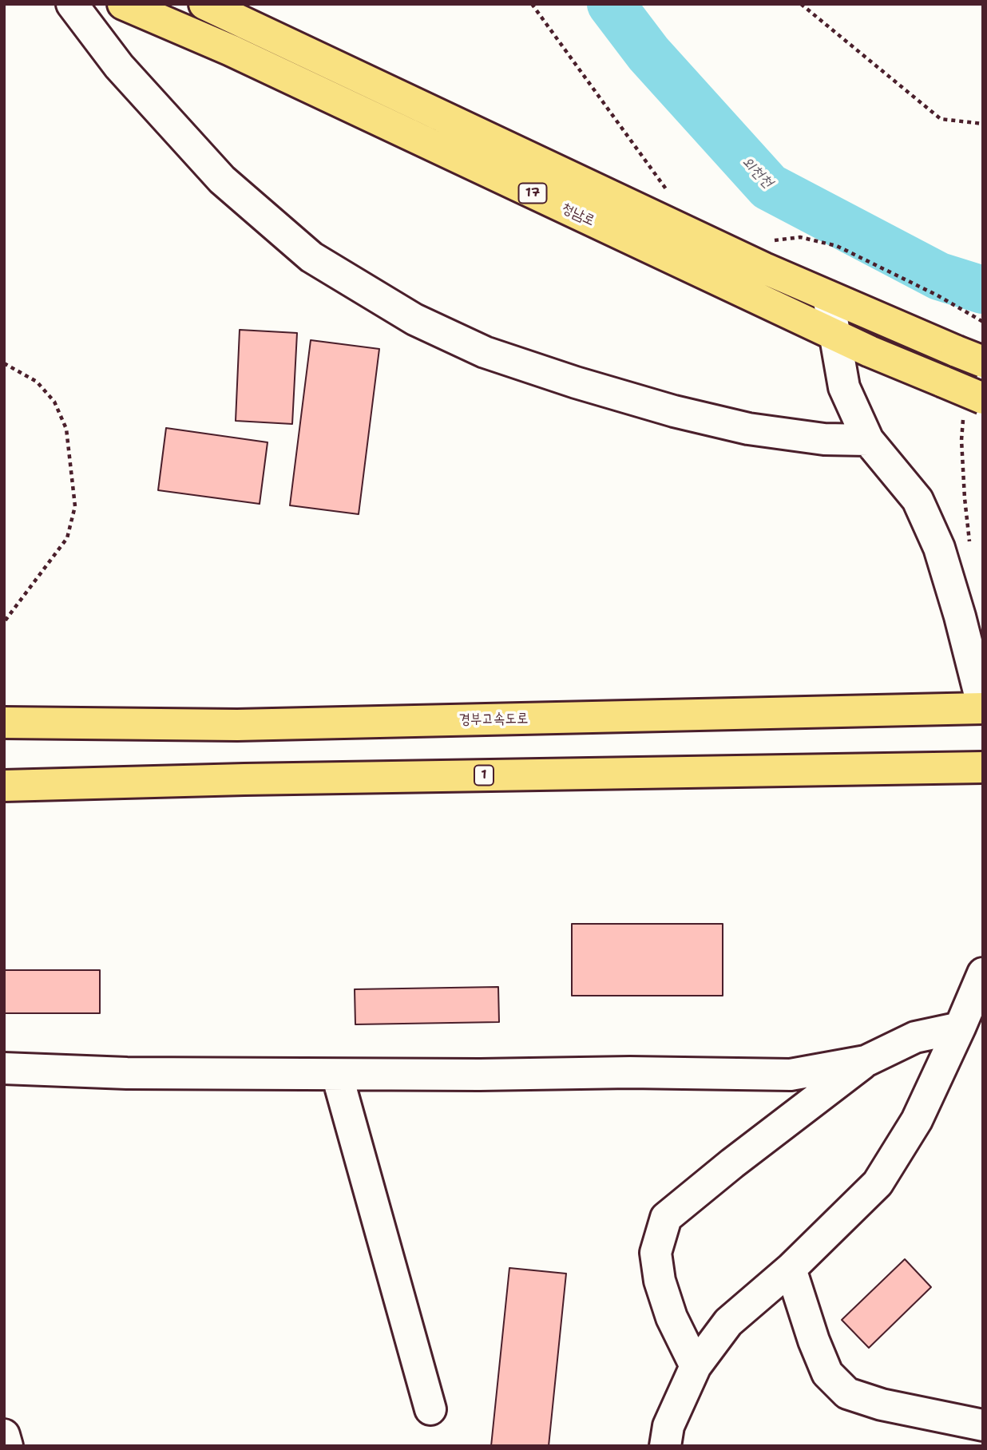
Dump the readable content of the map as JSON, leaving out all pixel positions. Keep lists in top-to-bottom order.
{
  "streets": {
    "main road": [
      "17",
      "청남로",
      "경부고속도로",
      "1"
    ]
  },
  "water": ["외천천"]
}
